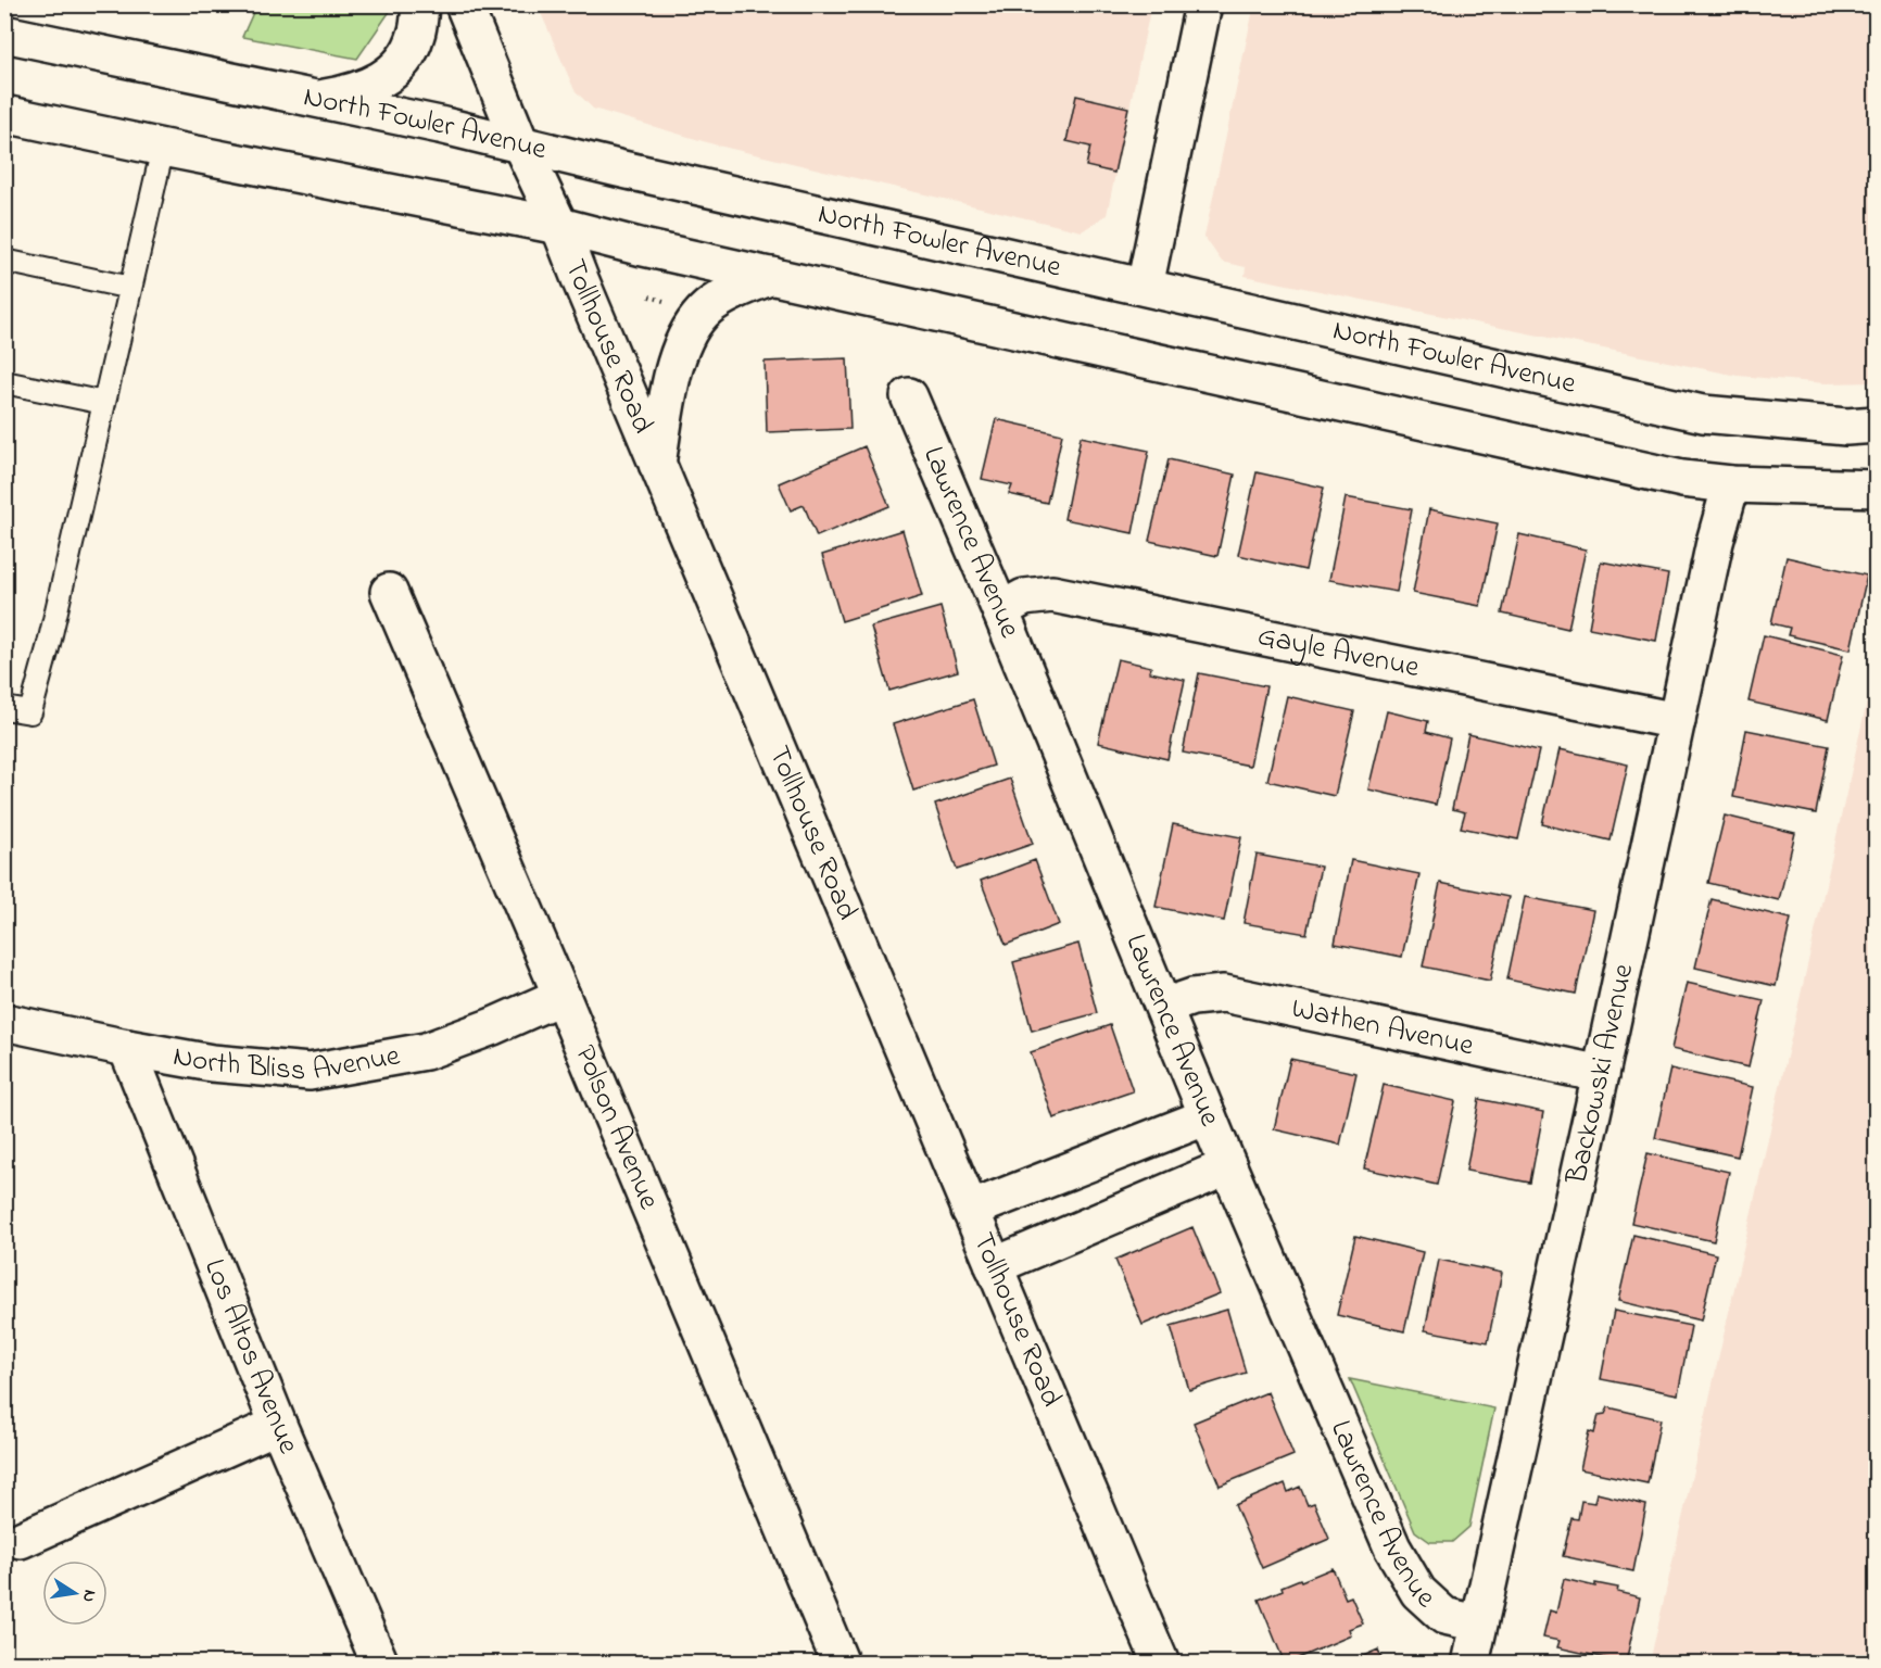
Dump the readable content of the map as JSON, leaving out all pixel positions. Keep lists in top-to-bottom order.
{
  "streets": {
    "street": [
      "North Fowler Avenue",
      "Tollhouse Road",
      "Lawrence Avenue",
      "Gayle Avenue",
      "Wathen Avenue",
      "North Bliss Avenue",
      "Backowski Avenue",
      "Polson Avenue",
      "Los Altos Avenue"
    ]
  },
  "crossings": [
    ["North Fowler Avenue", "Tollhouse Road"],
    ["Lawrence Avenue", "Gayle Avenue"],
    ["Lawrence Avenue", "Wathen Avenue"],
    ["Lawrence Avenue", "Backowski Avenue"],
    ["Gayle Avenue", "Backowski Avenue"],
    ["Wathen Avenue", "Backowski Avenue"],
    ["North Bliss Avenue", "Polson Avenue"],
    ["North Bliss Avenue", "Los Altos Avenue"]
  ],
  "north": "right"
}
